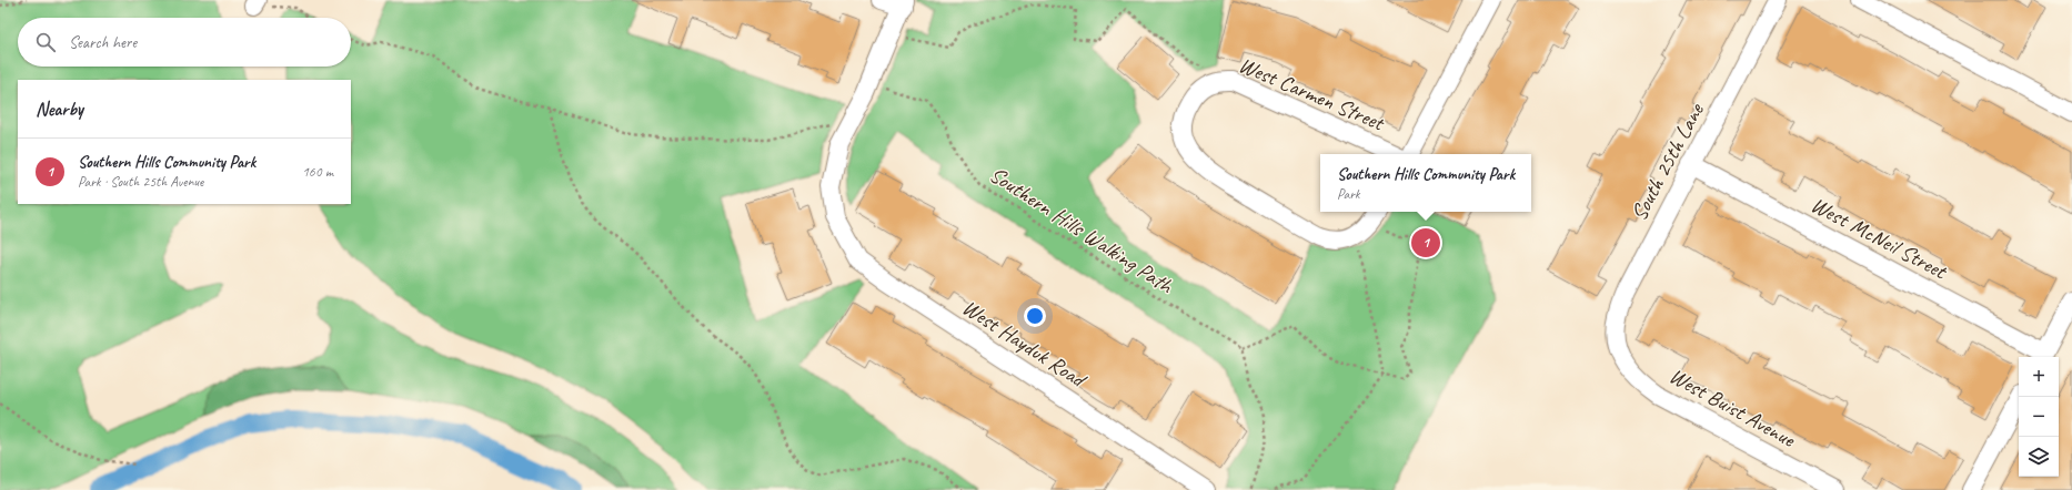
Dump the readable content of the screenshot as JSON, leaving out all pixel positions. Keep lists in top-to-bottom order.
{
  "streets": {
    "street": [
      "West Carmen Street",
      "South 25th Lane",
      "West McNeil Street",
      "West Hayduk Road",
      "West Buist Avenue"
    ],
    "path": ["Southern Hills Walking Path"]
  },
  "crossings": [
    ["South 25th Lane", "West McNeil Street"],
    ["South 25th Lane", "West Buist Avenue"]
  ],
  "page": {
    "search": "Search here",
    "heading": "Nearby",
    "list": [
      {
        "mark": "1",
        "name": "Southern Hills Community Park",
        "note": "Park · South 25th Avenue",
        "value": "160 m"
      }
    ],
    "popup": ["Southern Hills Community Park", "Park"],
    "pins": "1",
    "map_buttons": ["+", "−"]
  }
}
